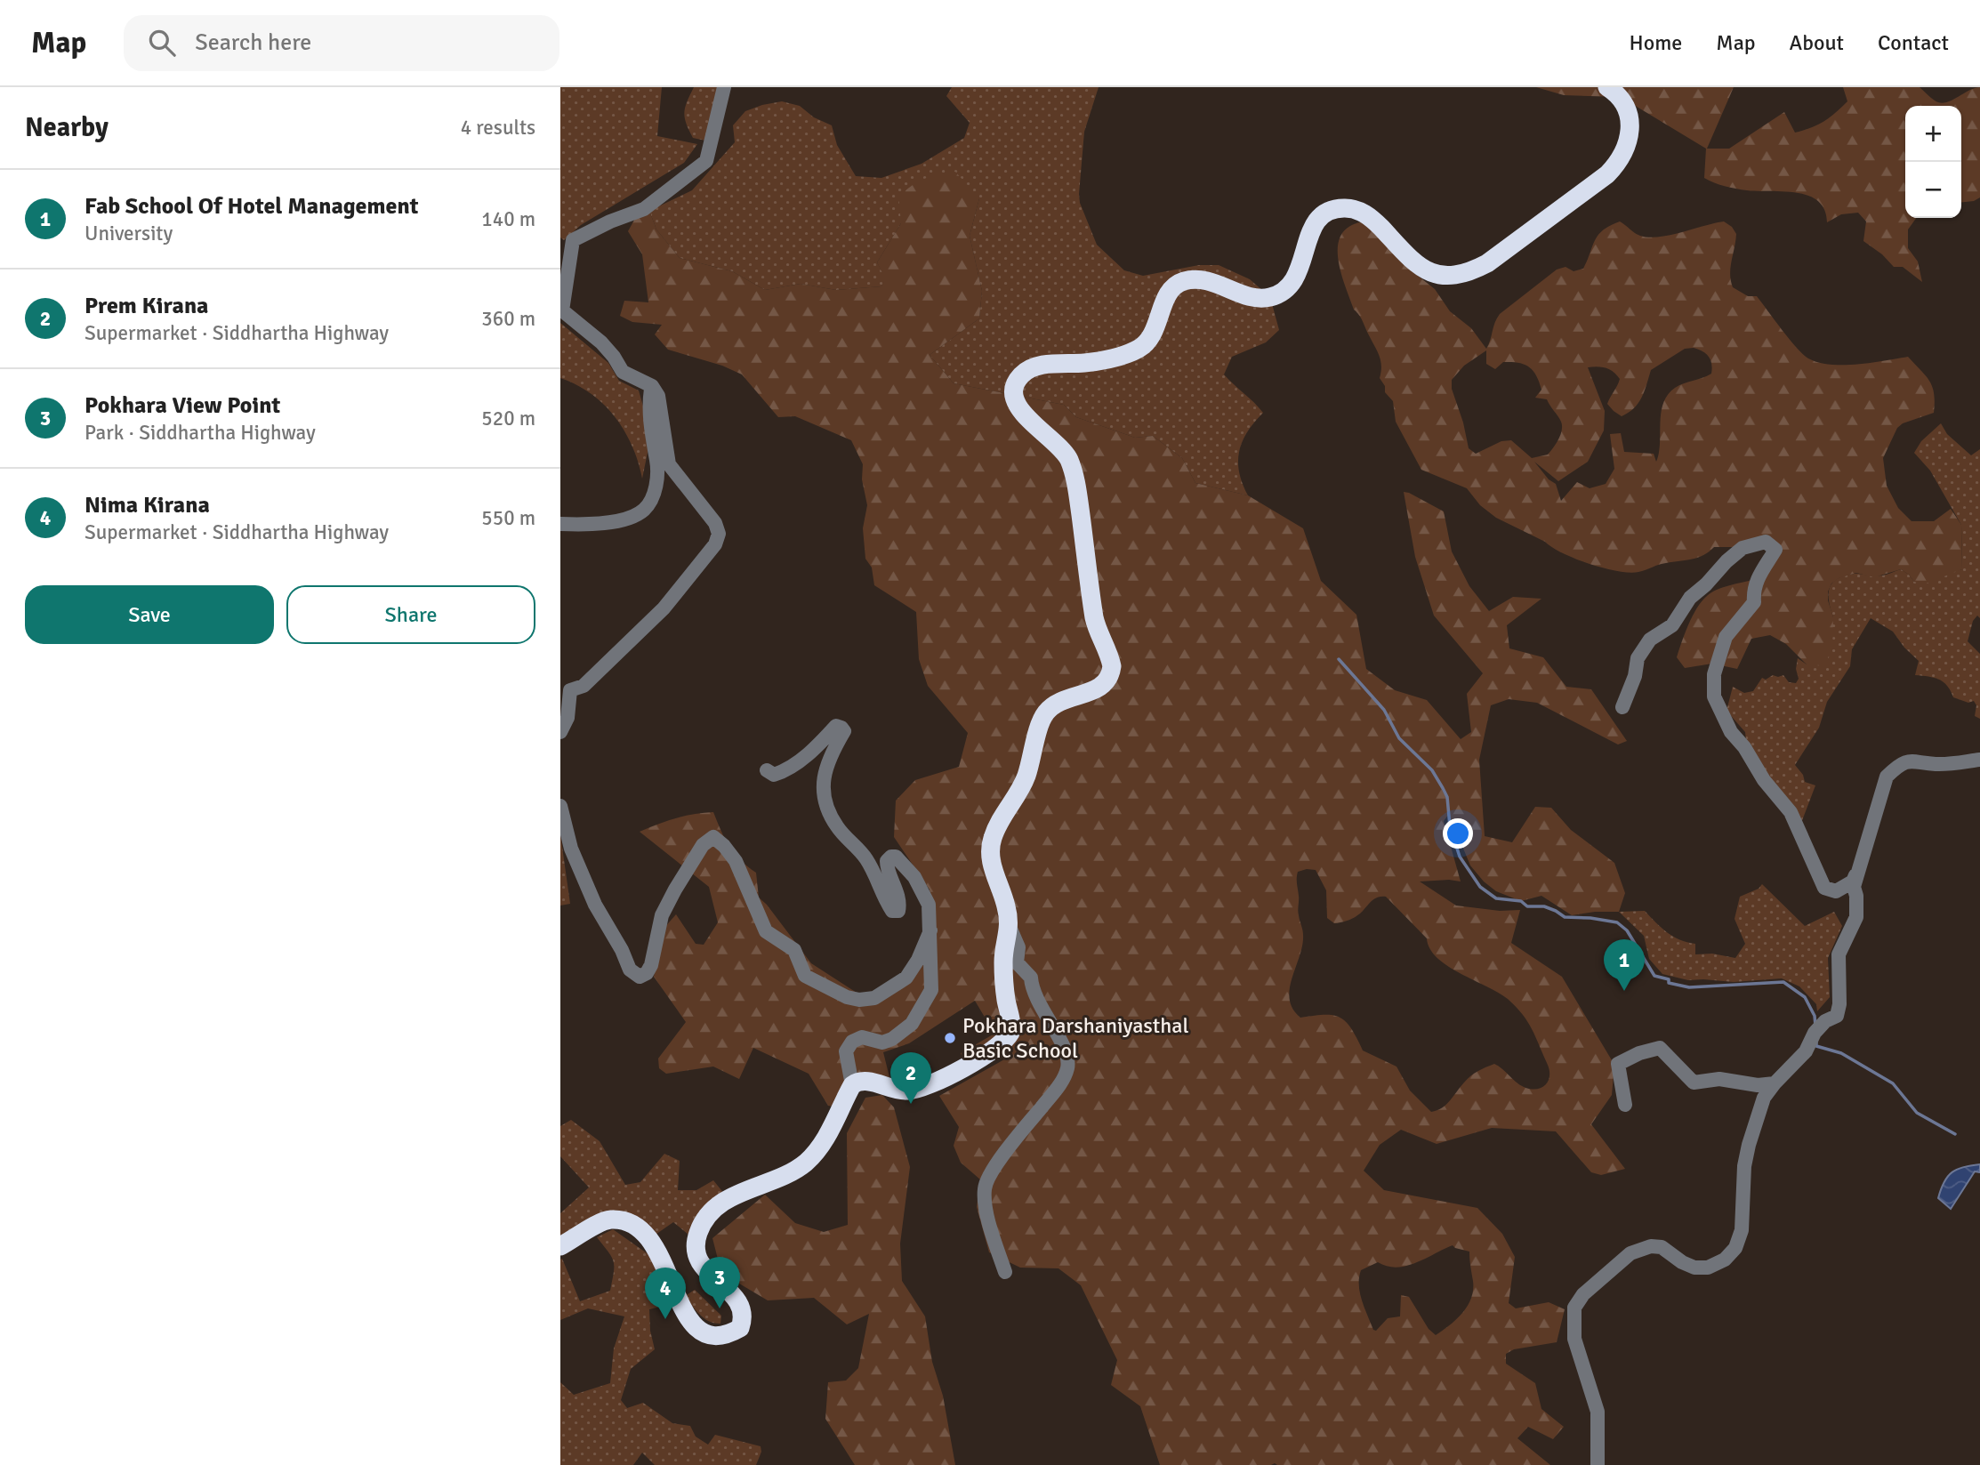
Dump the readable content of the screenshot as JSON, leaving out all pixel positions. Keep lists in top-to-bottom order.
{
  "places": ["Pokhara Darshaniyasthal Basic School"],
  "page": {
    "header": "Map",
    "search": "Search here",
    "nav": [
      "Home",
      "Map",
      "About",
      "Contact"
    ],
    "heading": ["Nearby", "4 results"],
    "map_buttons": ["+", "−"],
    "list": [
      {
        "mark": "1",
        "name": "Fab School Of Hotel Management",
        "note": "University",
        "value": "140 m"
      },
      {
        "mark": "2",
        "name": "Prem Kirana",
        "note": "Supermarket · Siddhartha Highway",
        "value": "360 m"
      },
      {
        "mark": "3",
        "name": "Pokhara View Point",
        "note": "Park · Siddhartha Highway",
        "value": "520 m"
      },
      {
        "mark": "4",
        "name": "Nima Kirana",
        "note": "Supermarket · Siddhartha Highway",
        "value": "550 m"
      }
    ],
    "buttons": ["Save", "Share"],
    "pins": [
      "1",
      "2",
      "3",
      "4"
    ]
  }
}
